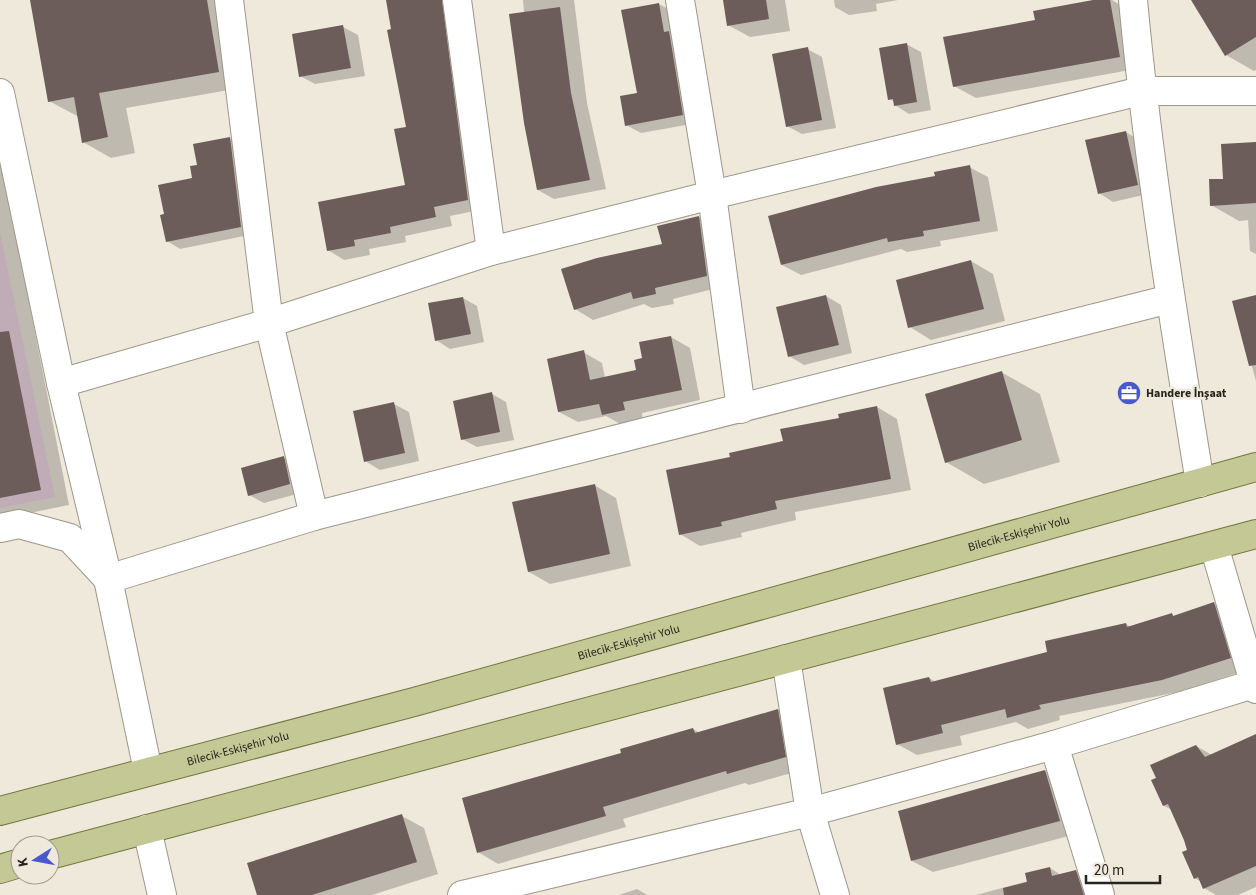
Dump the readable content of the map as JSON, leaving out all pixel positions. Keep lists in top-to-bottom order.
{
  "streets": {
    "main road": ["Bilecik-Eskişehir Yolu"]
  },
  "places": {
    "office": ["Handere İnşaat"]
  },
  "scale_bar": "20 m",
  "north": "left"
}
